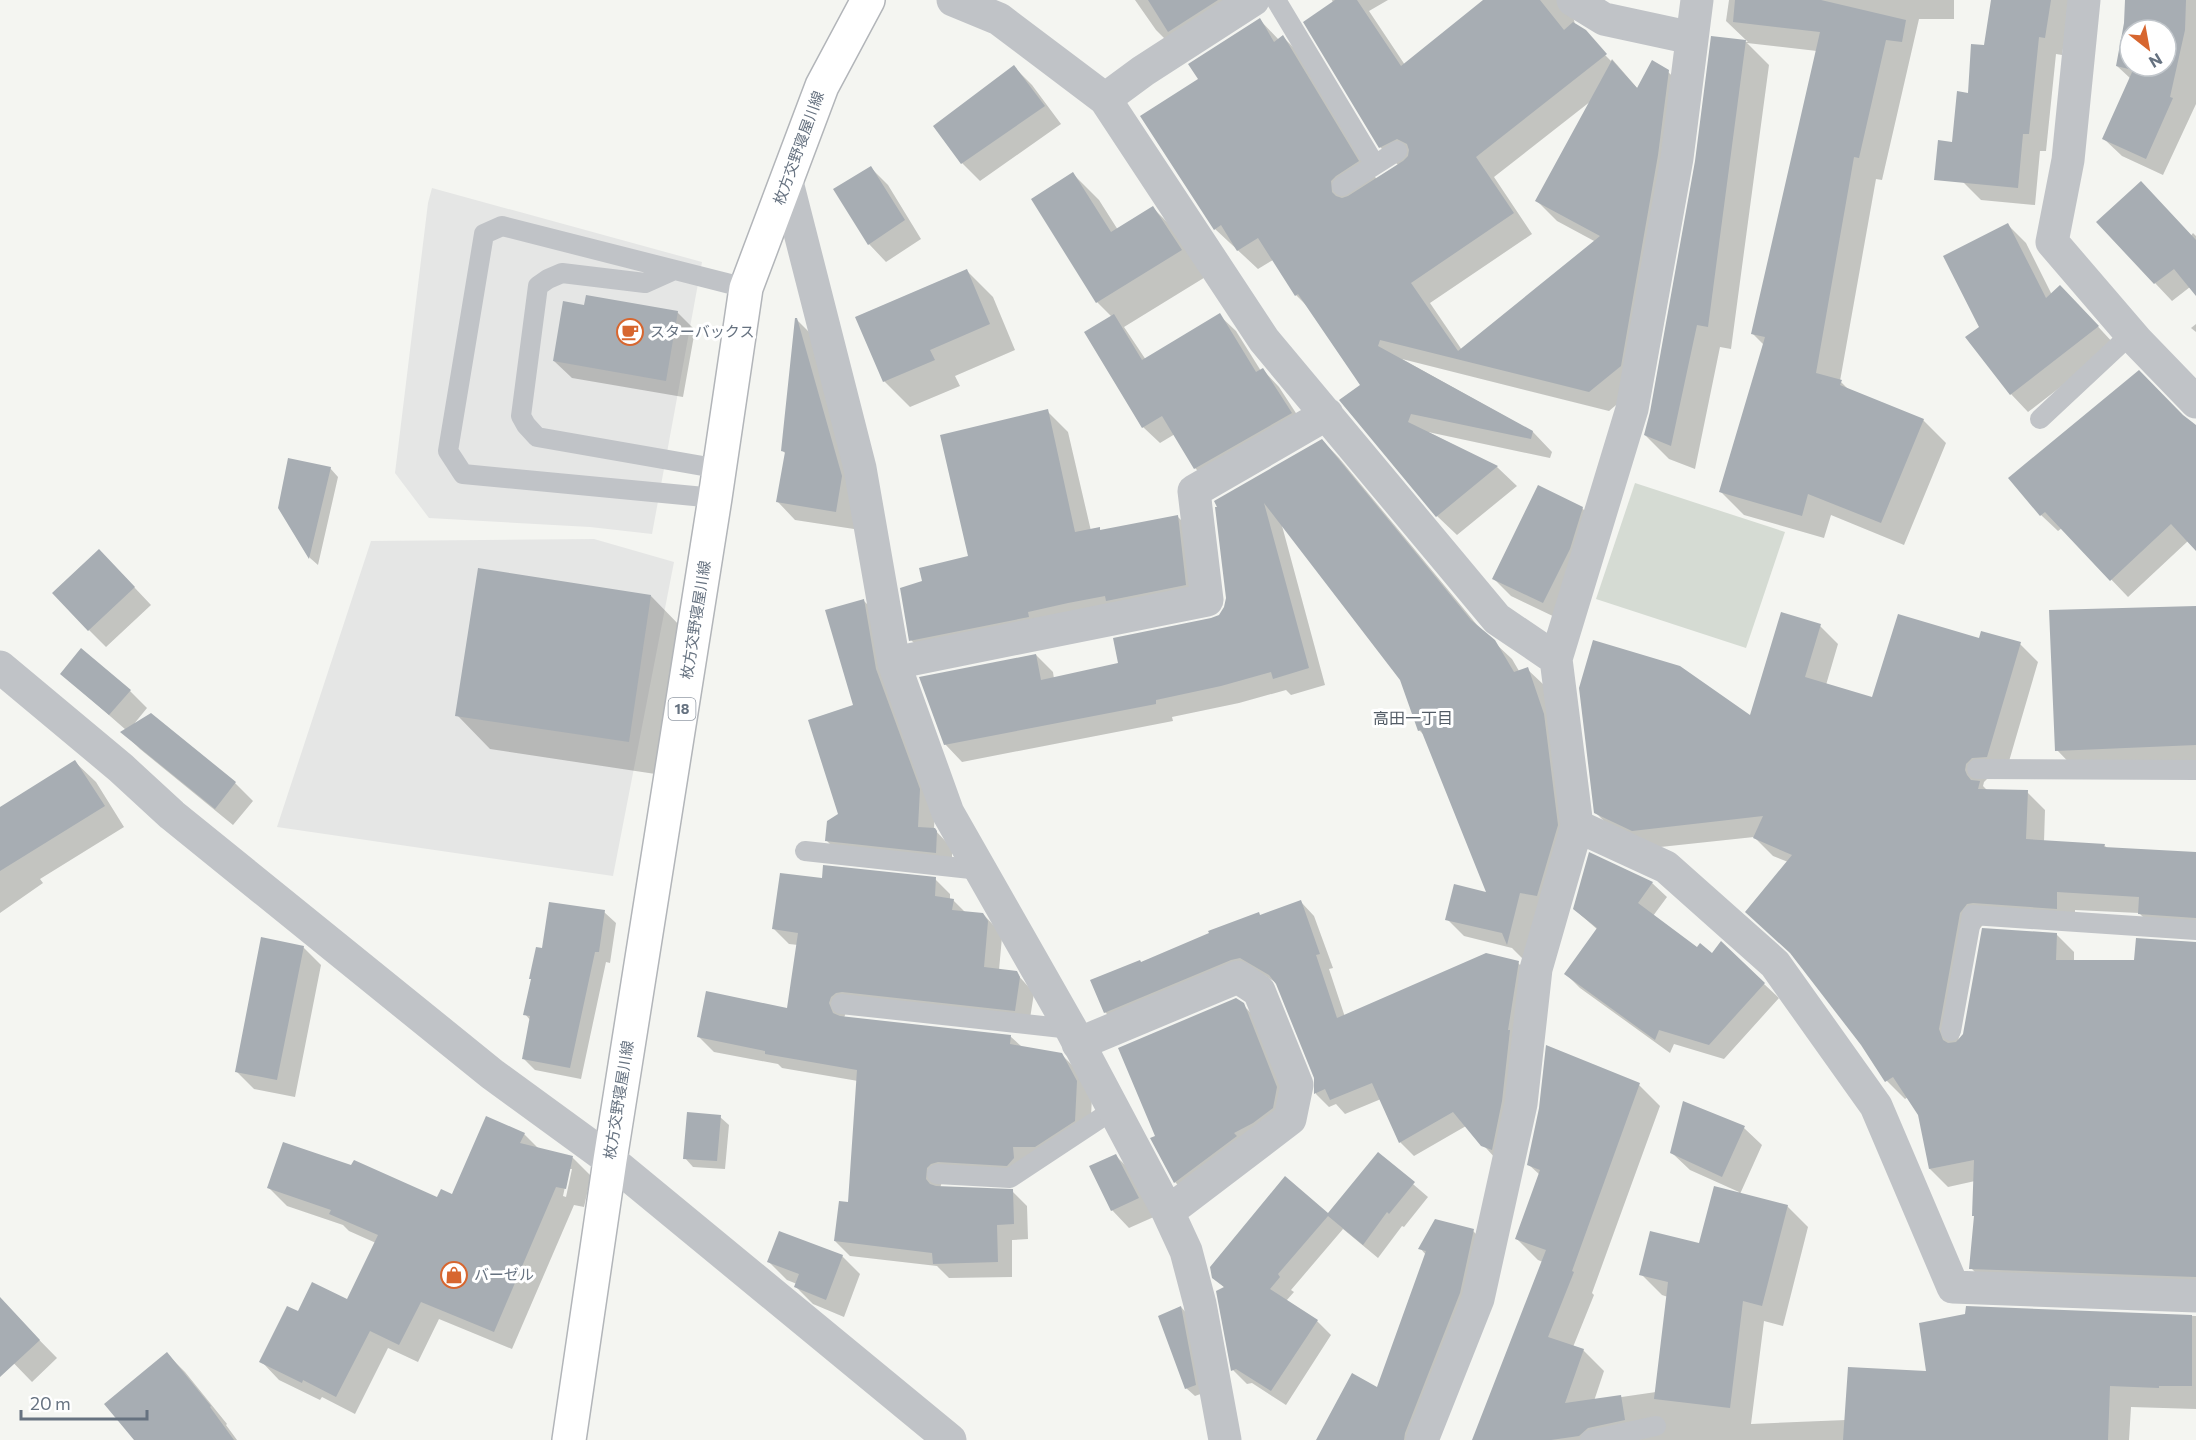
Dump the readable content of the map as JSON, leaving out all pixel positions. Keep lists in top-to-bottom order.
{
  "streets": {
    "main road": ["枚方交野寝屋川線", "18"]
  },
  "districts": ["高田一丁目"],
  "places": {
    "cafe": ["スターバックス"],
    "shop": ["バーゼル"]
  },
  "scale_bar": "20 m",
  "north": "bottom right"
}
